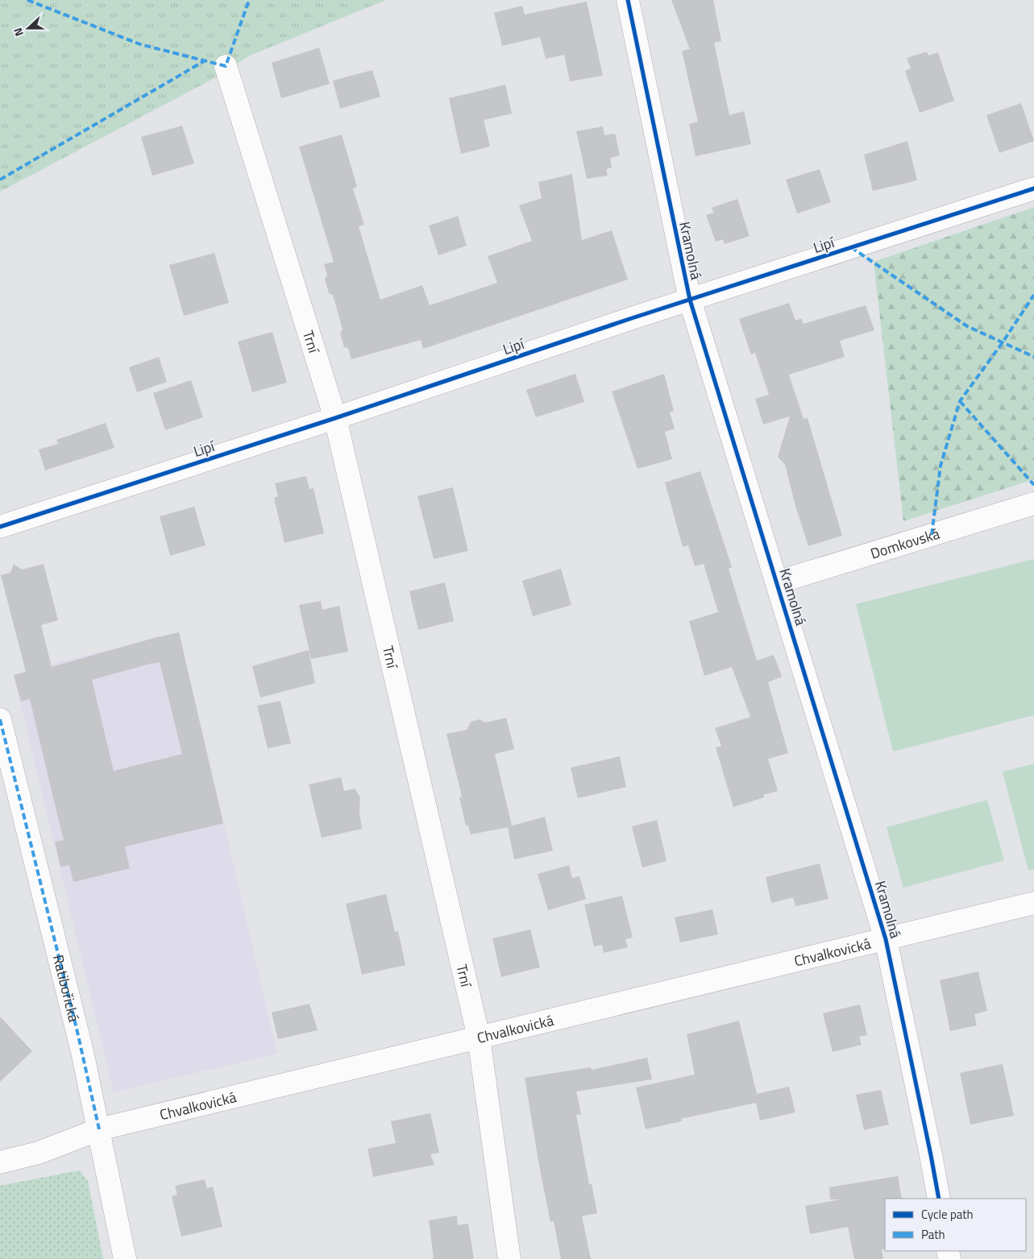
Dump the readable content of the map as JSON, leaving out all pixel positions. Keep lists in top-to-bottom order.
{
  "streets": {
    "street": [
      "Lipí",
      "Kramolná",
      "Trní",
      "Domkovská",
      "Chvalkovická",
      "Ratibořická"
    ]
  },
  "crossings": [
    ["Lipí", "Kramolná"],
    ["Lipí", "Trní"],
    ["Kramolná", "Domkovská"],
    ["Kramolná", "Chvalkovická"],
    ["Trní", "Chvalkovická"],
    ["Chvalkovická", "Ratibořická"]
  ],
  "legend": ["Cycle path", "Path"],
  "north": "left"
}
